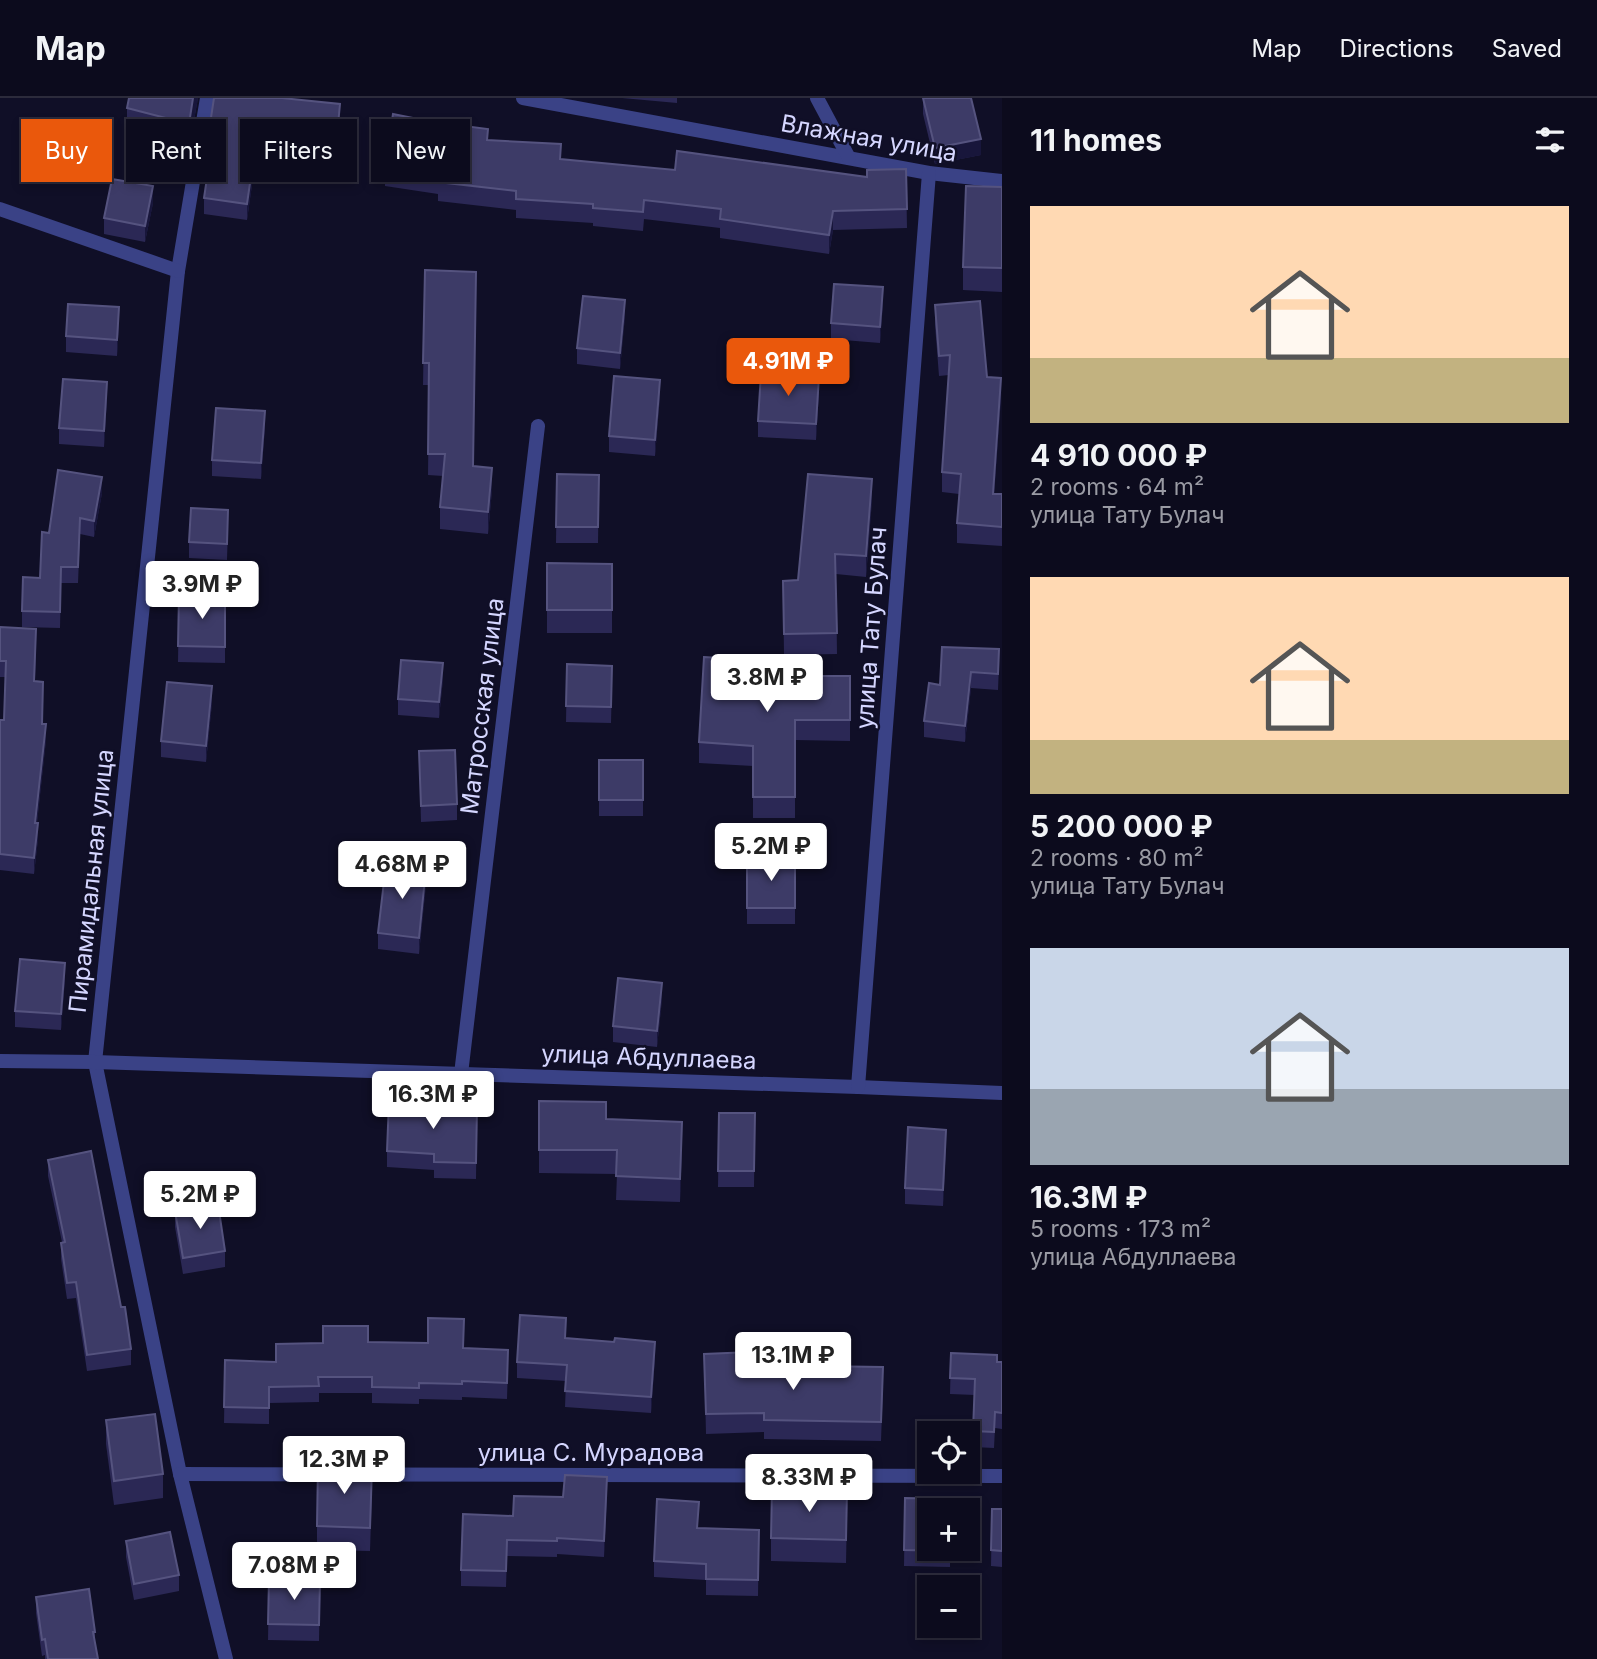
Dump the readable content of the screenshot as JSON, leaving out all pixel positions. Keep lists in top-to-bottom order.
{
  "streets": {
    "street": [
      "Влажная улица",
      "улица Тату Булач",
      "Матросская улица",
      "Пирамидальная улица",
      "улица Абдуллаева",
      "улица С. Мурадова"
    ]
  },
  "crossings": [
    ["Влажная улица", "улица Тату Булач"],
    ["улица Тату Булач", "улица Абдуллаева"],
    ["Матросская улица", "улица Абдуллаева"],
    ["Пирамидальная улица", "улица Абдуллаева"],
    ["Пирамидальная улица", "улица С. Мурадова"]
  ],
  "page": {
    "header": "Map",
    "nav": ["Map", "Directions", "Saved"],
    "heading": "11 homes",
    "chip": [
      "Buy",
      "Rent",
      "Filters",
      "New"
    ],
    "list": [
      {
        "name": "4 910 000 ₽",
        "note": "2 rooms · 64 m² · улица Тату Булач"
      },
      {
        "name": "5 200 000 ₽",
        "note": "2 rooms · 80 m² · улица Тату Булач"
      },
      {
        "name": "16.3M ₽",
        "note": "5 rooms · 173 m² · улица Абдуллаева"
      }
    ],
    "price": [
      "4.91M ₽",
      "3.9M ₽",
      "3.8M ₽",
      "5.2M ₽",
      "4.68M ₽",
      "16.3M ₽",
      "5.2M ₽",
      "13.1M ₽",
      "12.3M ₽",
      "8.33M ₽",
      "7.08M ₽"
    ],
    "map_buttons": ["+", "−"]
  }
}
